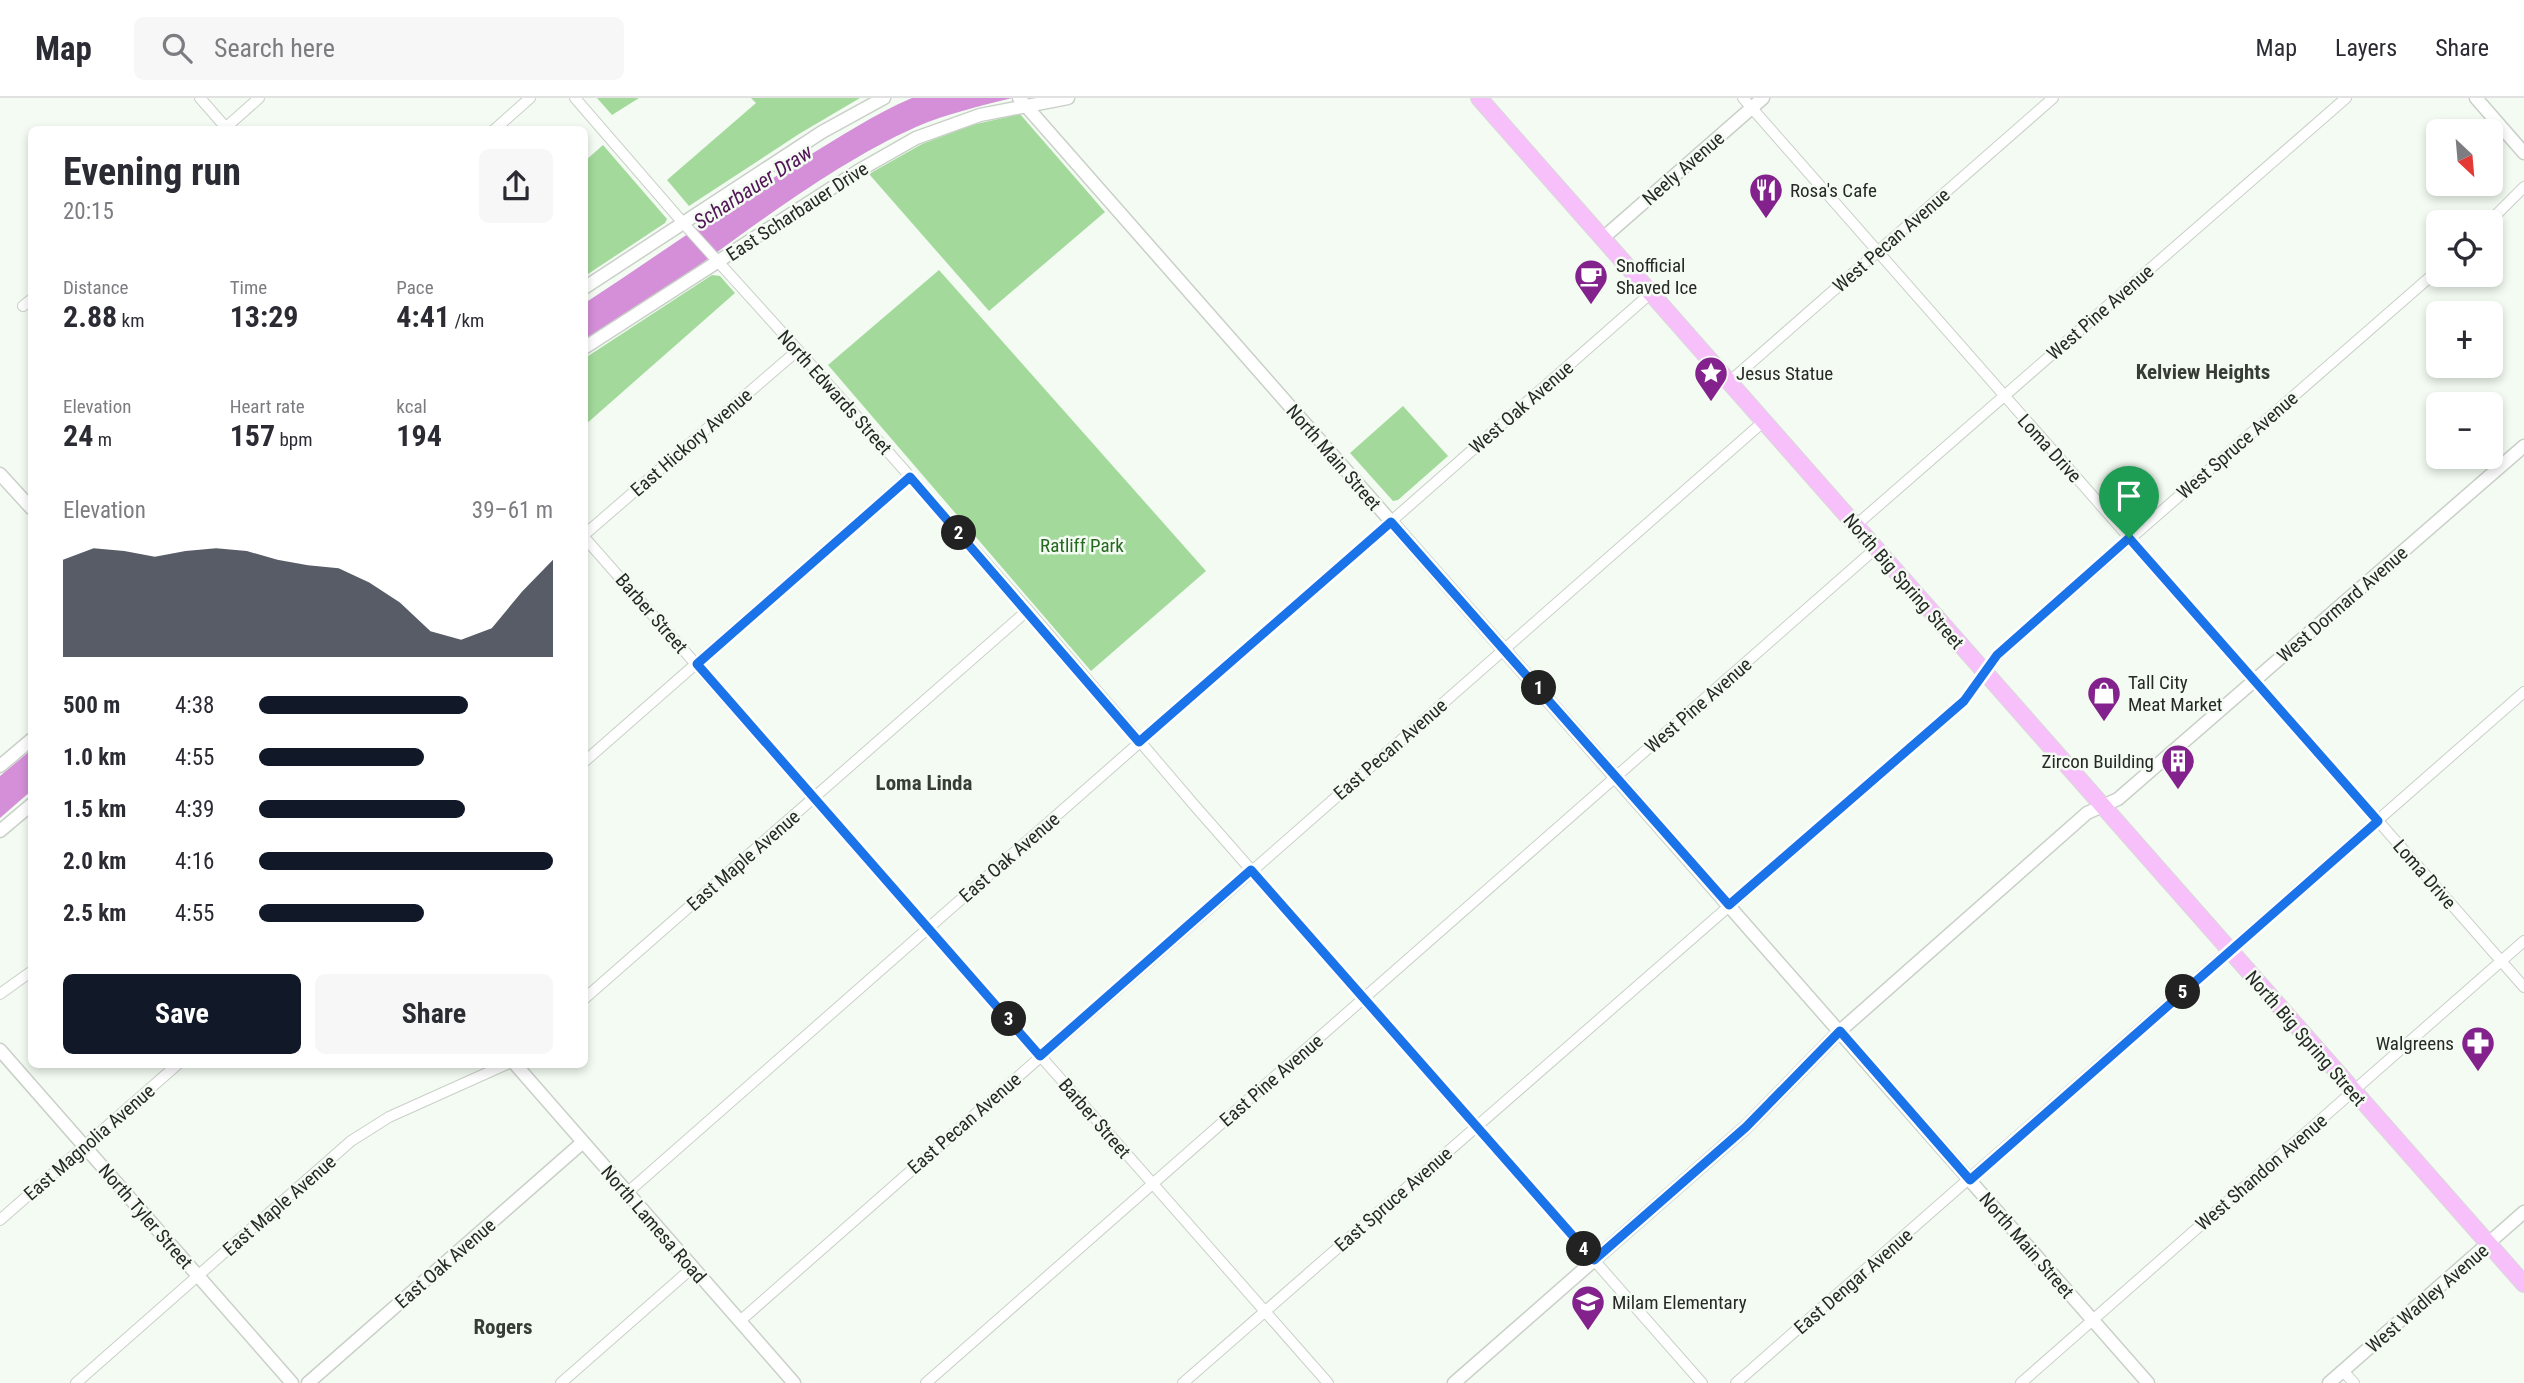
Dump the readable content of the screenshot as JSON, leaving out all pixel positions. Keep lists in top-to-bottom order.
{
  "streets": {
    "highway": ["North Big Spring Street"],
    "street": [
      "Neely Avenue",
      "East Scharbauer Drive",
      "West Pecan Avenue",
      "West Pine Avenue",
      "North Edwards Street",
      "West Oak Avenue",
      "East Hickory Avenue",
      "West Spruce Avenue",
      "Loma Drive",
      "North Main Street",
      "West Dormard Avenue",
      "Barber Street",
      "East Pecan Avenue",
      "East Oak Avenue",
      "East Maple Avenue",
      "East Pine Avenue",
      "East Magnolia Avenue",
      "West Shandon Avenue",
      "East Spruce Avenue",
      "North Tyler Street",
      "North Lamesa Road",
      "East Dengar Avenue",
      "West Wadley Avenue"
    ]
  },
  "crossings": [
    ["Neely Avenue", "Loma Drive"],
    ["Neely Avenue", "North Big Spring Street"],
    ["East Scharbauer Drive", "North Edwards Street"],
    ["East Scharbauer Drive", "North Main Street"],
    ["West Pecan Avenue", "Loma Drive"],
    ["West Pecan Avenue", "North Big Spring Street"],
    ["West Pine Avenue", "Loma Drive"],
    ["West Pine Avenue", "North Main Street"],
    ["West Pine Avenue", "North Big Spring Street"],
    ["West Pine Avenue", "East Pine Avenue"],
    ["North Edwards Street", "East Hickory Avenue"],
    ["North Edwards Street", "West Dormard Avenue"],
    ["North Edwards Street", "East Pecan Avenue"],
    ["North Edwards Street", "East Oak Avenue"],
    ["North Edwards Street", "East Maple Avenue"],
    ["North Edwards Street", "East Pine Avenue"],
    ["North Edwards Street", "East Spruce Avenue"],
    ["West Oak Avenue", "North Main Street"],
    ["West Oak Avenue", "North Big Spring Street"],
    ["West Oak Avenue", "East Oak Avenue"],
    ["West Spruce Avenue", "Loma Drive"],
    ["West Spruce Avenue", "North Main Street"],
    ["West Spruce Avenue", "North Big Spring Street"],
    ["West Spruce Avenue", "East Spruce Avenue"],
    ["Loma Drive", "West Dormard Avenue"],
    ["Loma Drive", "West Shandon Avenue"],
    ["Loma Drive", "East Dengar Avenue"],
    ["North Main Street", "West Dormard Avenue"],
    ["North Main Street", "East Pecan Avenue"],
    ["North Main Street", "East Oak Avenue"],
    ["North Main Street", "East Pine Avenue"],
    ["North Main Street", "West Shandon Avenue"],
    ["North Main Street", "East Spruce Avenue"],
    ["North Main Street", "East Dengar Avenue"],
    ["North Big Spring Street", "West Dormard Avenue"],
    ["North Big Spring Street", "West Shandon Avenue"],
    ["North Big Spring Street", "East Dengar Avenue"],
    ["North Big Spring Street", "West Wadley Avenue"],
    ["Barber Street", "East Pecan Avenue"],
    ["Barber Street", "East Oak Avenue"],
    ["Barber Street", "East Maple Avenue"],
    ["Barber Street", "East Pine Avenue"],
    ["Barber Street", "East Spruce Avenue"],
    ["East Pecan Avenue", "North Lamesa Road"],
    ["East Oak Avenue", "North Lamesa Road"],
    ["East Maple Avenue", "North Tyler Street"],
    ["East Magnolia Avenue", "North Tyler Street"]
  ],
  "districts": ["Kelview Heights", "Loma Linda", "Rogers"],
  "water": ["Scharbauer Draw"],
  "parks": ["Ratliff Park"],
  "places": {
    "restaurant": ["Rosa's Cafe"],
    "cafe": ["Snofficial Shaved Ice"],
    "place": ["Jesus Statue"],
    "shop": ["Tall City Meat Market"],
    "building": ["Zircon Building"],
    "pharmacy": ["Walgreens"],
    "school or university": ["Milam Elementary"]
  },
  "north": "bottom right",
  "page": {
    "header": "Map",
    "search": "Search here",
    "nav": ["Map", "Layers", "Share"],
    "map_buttons": ["+", "−"],
    "heading": ["Evening run", "20:15"],
    "stats": [
      ["Distance", "2.88 km"],
      ["Time", "13:29"],
      ["Pace", "4:41 /km"],
      ["Elevation", "24 m"],
      ["Heart rate", "157 bpm"],
      ["kcal", "194"]
    ],
    "chart": ["Elevation", "39–61 m"],
    "pins": [
      "2",
      "1",
      "5",
      "3",
      "4"
    ],
    "list": [
      {
        "name": "500 m",
        "note": "4:38"
      },
      {
        "name": "1.0 km",
        "note": "4:55"
      },
      {
        "name": "1.5 km",
        "note": "4:39"
      },
      {
        "name": "2.0 km",
        "note": "4:16"
      },
      {
        "name": "2.5 km",
        "note": "4:55"
      }
    ],
    "buttons": ["Save", "Share"]
  }
}
